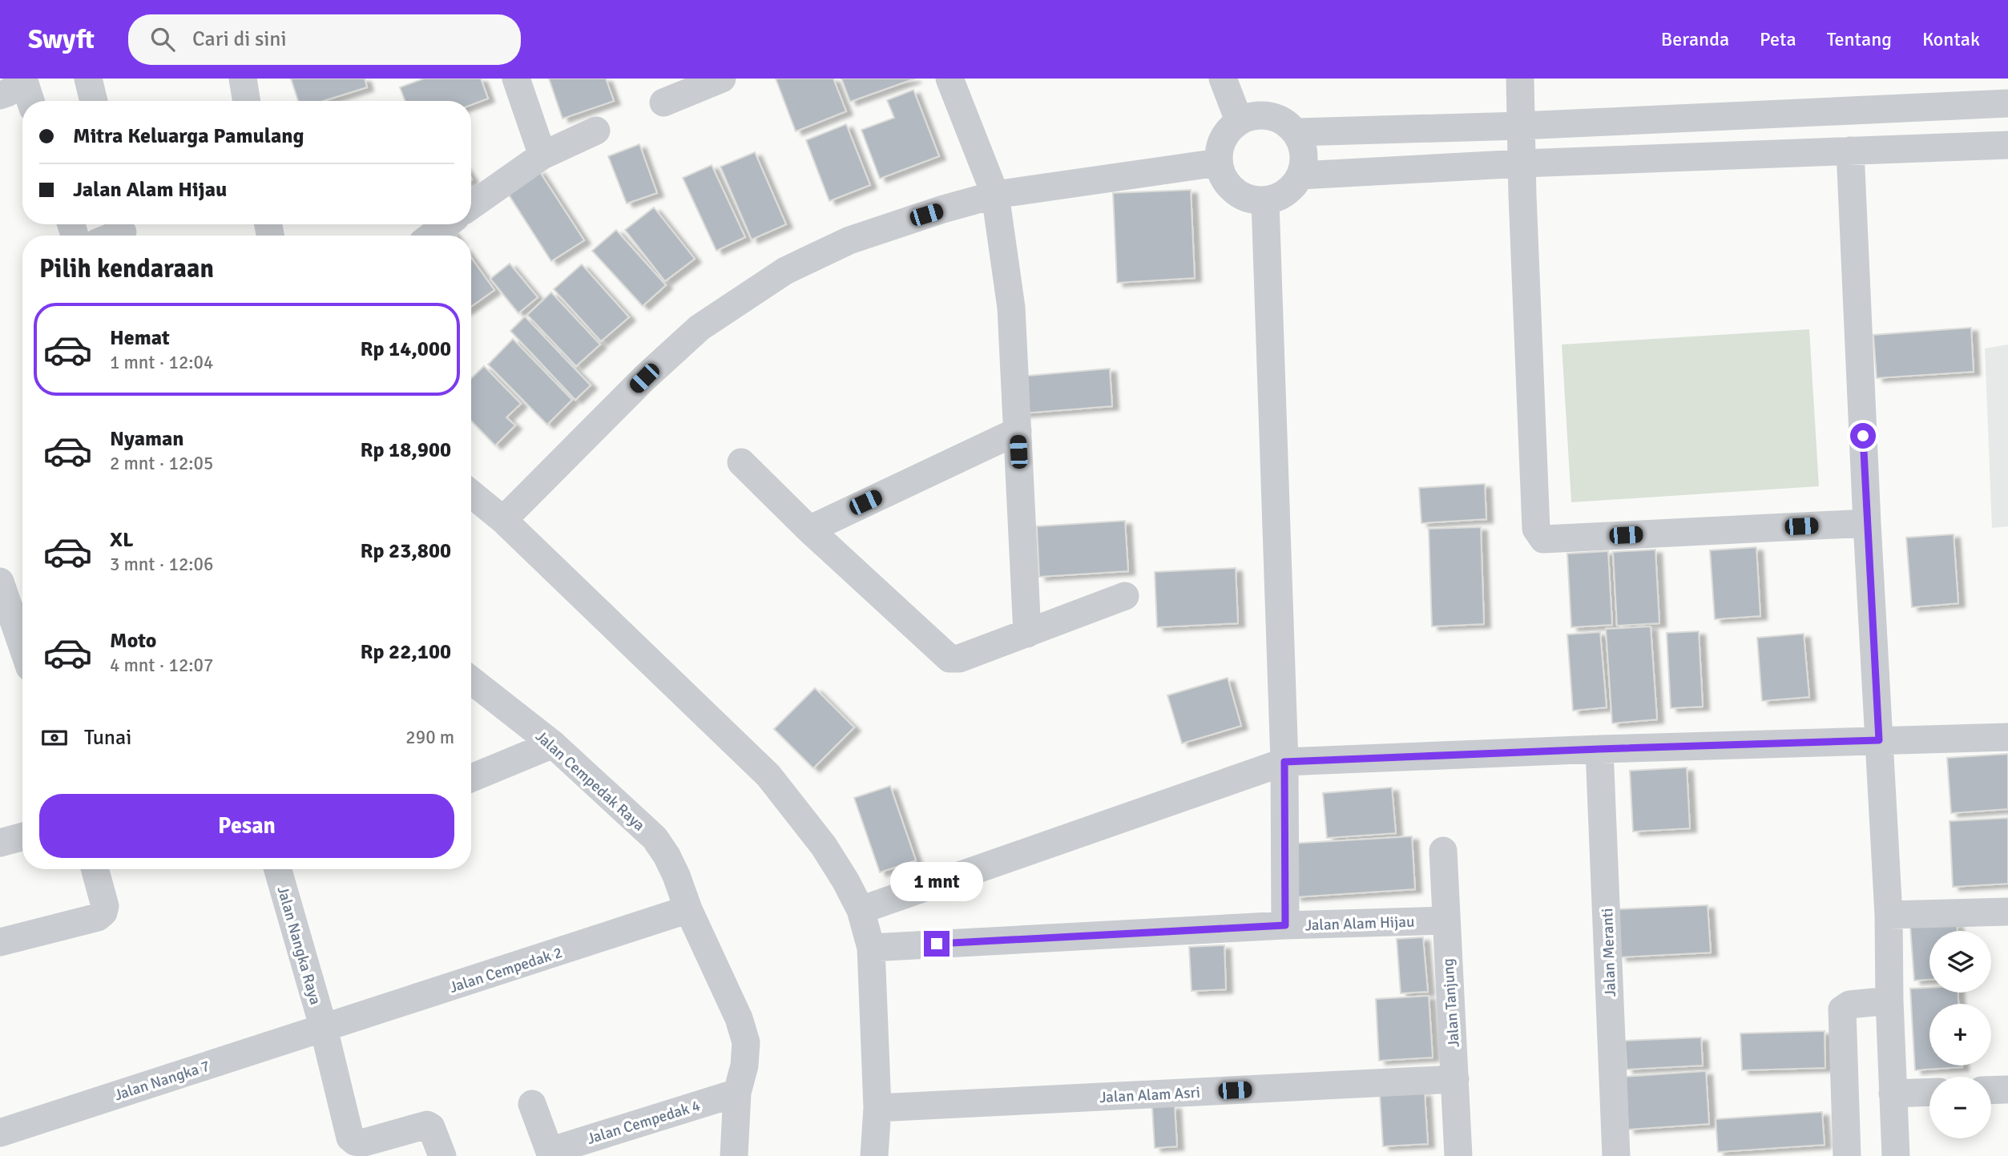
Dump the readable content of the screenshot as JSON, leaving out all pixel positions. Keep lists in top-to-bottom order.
{
  "streets": {
    "street": [
      "Jalan Cempedak Raya",
      "Jalan Alam Hijau",
      "Jalan Nangka Raya",
      "Jalan Meranti",
      "Jalan Cempedak 2",
      "Jalan Tanjung",
      "Jalan Nangka 7",
      "Jalan Alam Asri",
      "Jalan Cempedak 4"
    ]
  },
  "crossings": [
    ["Jalan Cempedak Raya", "Jalan Cempedak 2"],
    ["Jalan Cempedak Raya", "Jalan Cempedak 4"],
    ["Jalan Alam Hijau", "Jalan Tanjung"],
    ["Jalan Nangka Raya", "Jalan Cempedak 2"],
    ["Jalan Nangka Raya", "Jalan Nangka 7"],
    ["Jalan Cempedak 2", "Jalan Nangka 7"],
    ["Jalan Tanjung", "Jalan Alam Asri"]
  ],
  "page": {
    "header": "Swyft",
    "search": "Cari di sini",
    "nav": [
      "Beranda",
      "Peta",
      "Tentang",
      "Kontak"
    ],
    "banner": ["Mitra Keluarga Pamulang", "Jalan Alam Hijau"],
    "heading": "Pilih kendaraan",
    "list": [
      {
        "name": "Hemat",
        "note": "1 mnt · 12:04",
        "value": "Rp 14,000"
      },
      {
        "name": "Nyaman",
        "note": "2 mnt · 12:05",
        "value": "Rp 18,900"
      },
      {
        "name": "XL",
        "note": "3 mnt · 12:06",
        "value": "Rp 23,800"
      },
      {
        "name": "Moto",
        "note": "4 mnt · 12:07",
        "value": "Rp 22,100"
      }
    ],
    "pay": ["Tunai", "290 m"],
    "buttons": "Pesan",
    "bubble": "1 mnt",
    "map_buttons": ["+", "−"]
  }
}
